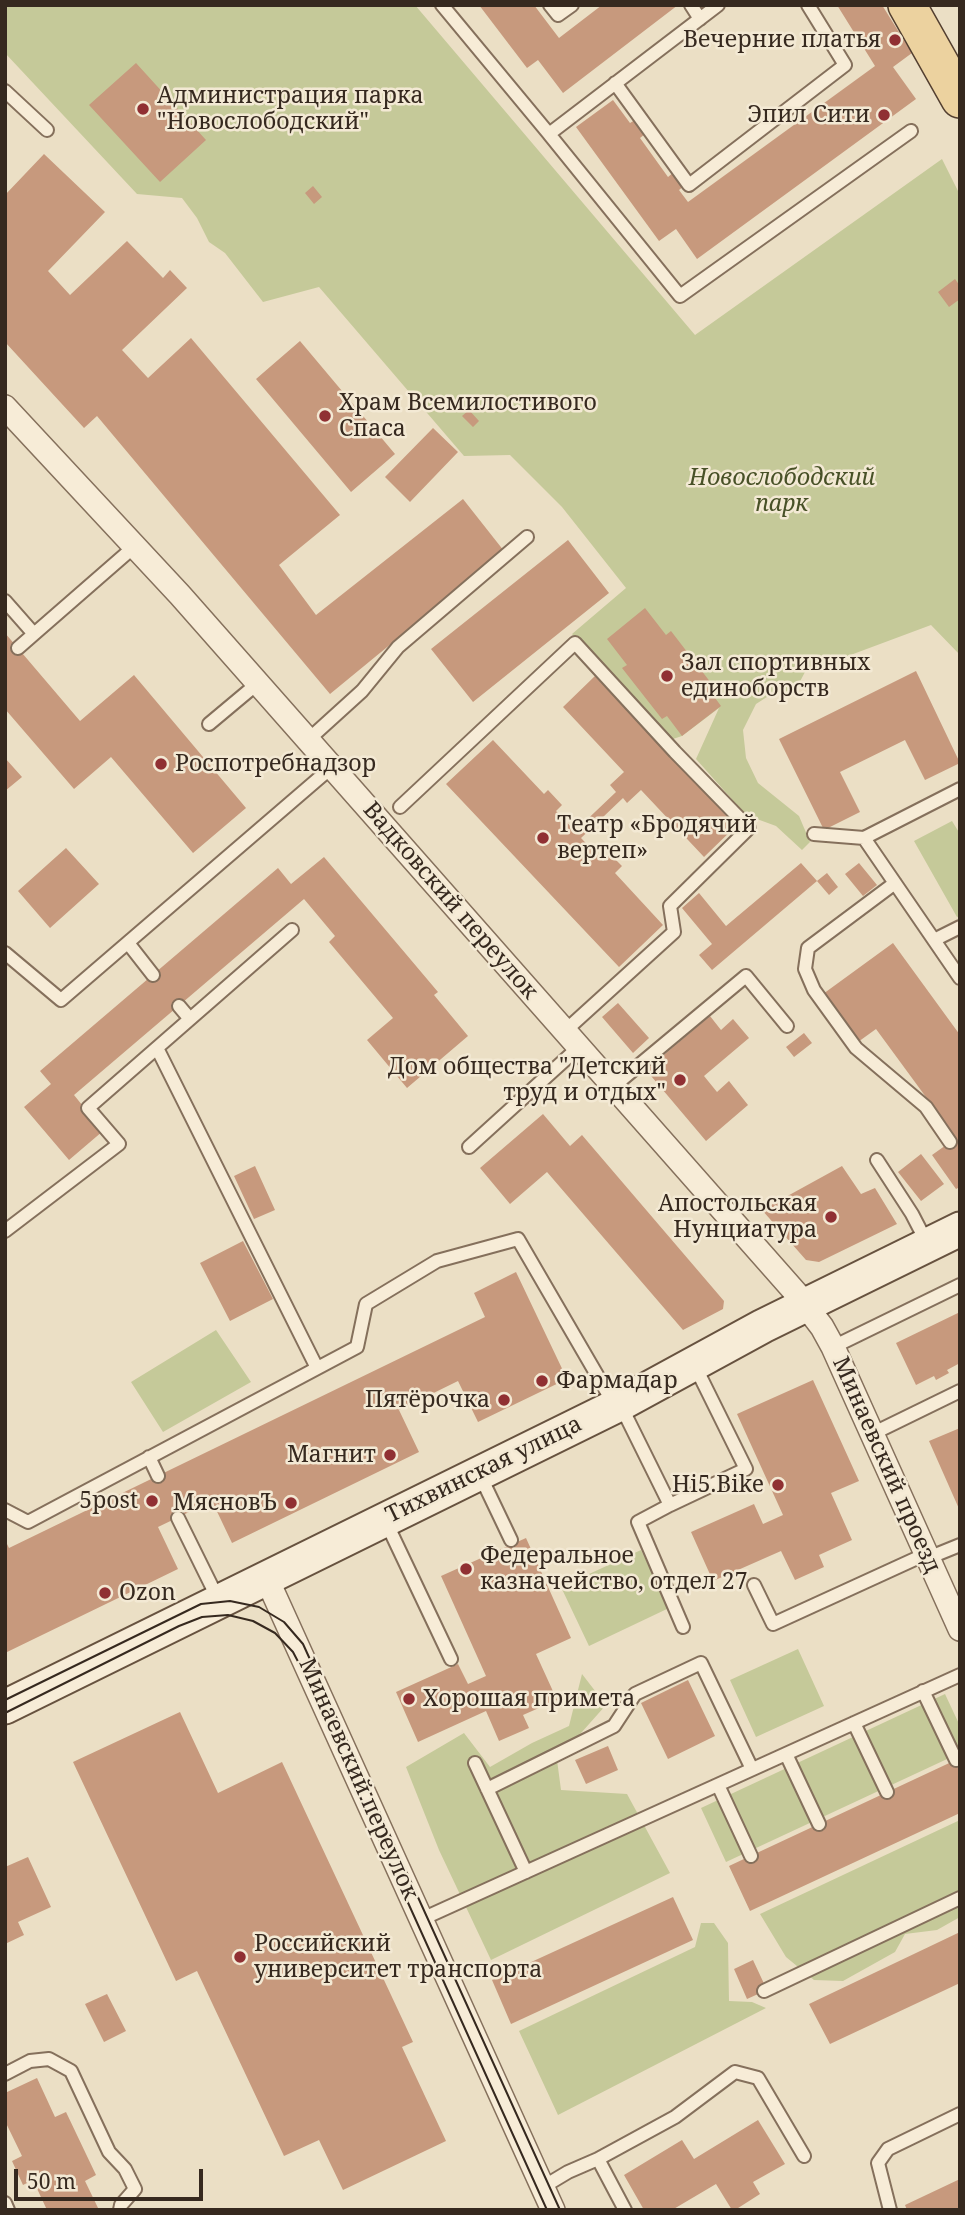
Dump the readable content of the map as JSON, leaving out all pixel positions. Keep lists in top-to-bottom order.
{
  "streets": {
    "street": [
      "Вадковский переулок",
      "Минаевский проезд",
      "Тихвинская улица",
      "Минаевский переулок"
    ]
  },
  "crossings": [
    ["Вадковский переулок", "Минаевский проезд"],
    ["Вадковский переулок", "Тихвинская улица"],
    ["Минаевский проезд", "Тихвинская улица"],
    ["Тихвинская улица", "Минаевский переулок"]
  ],
  "parks": ["Новослободский парк"],
  "places": [
    "Вечерние платья",
    "Администрация парка \"Новослободский\"",
    "Эпил Сити",
    "Храм Всемилостивого Спаса",
    "Зал спортивных единоборств",
    "Роспотребнадзор",
    "Театр «Бродячий вертеп»",
    "Дом общества \"Детский труд и отдых\"",
    "Апостольская Нунциатура",
    "Фармадар",
    "Пятёрочка",
    "Магнит",
    "Hi5.Bike",
    "5post",
    "МясновЪ",
    "Федеральное казначейство, отдел 27",
    "Ozon",
    "Хорошая примета",
    "Российский университет транспорта"
  ],
  "scale_bar": "50 m"
}
